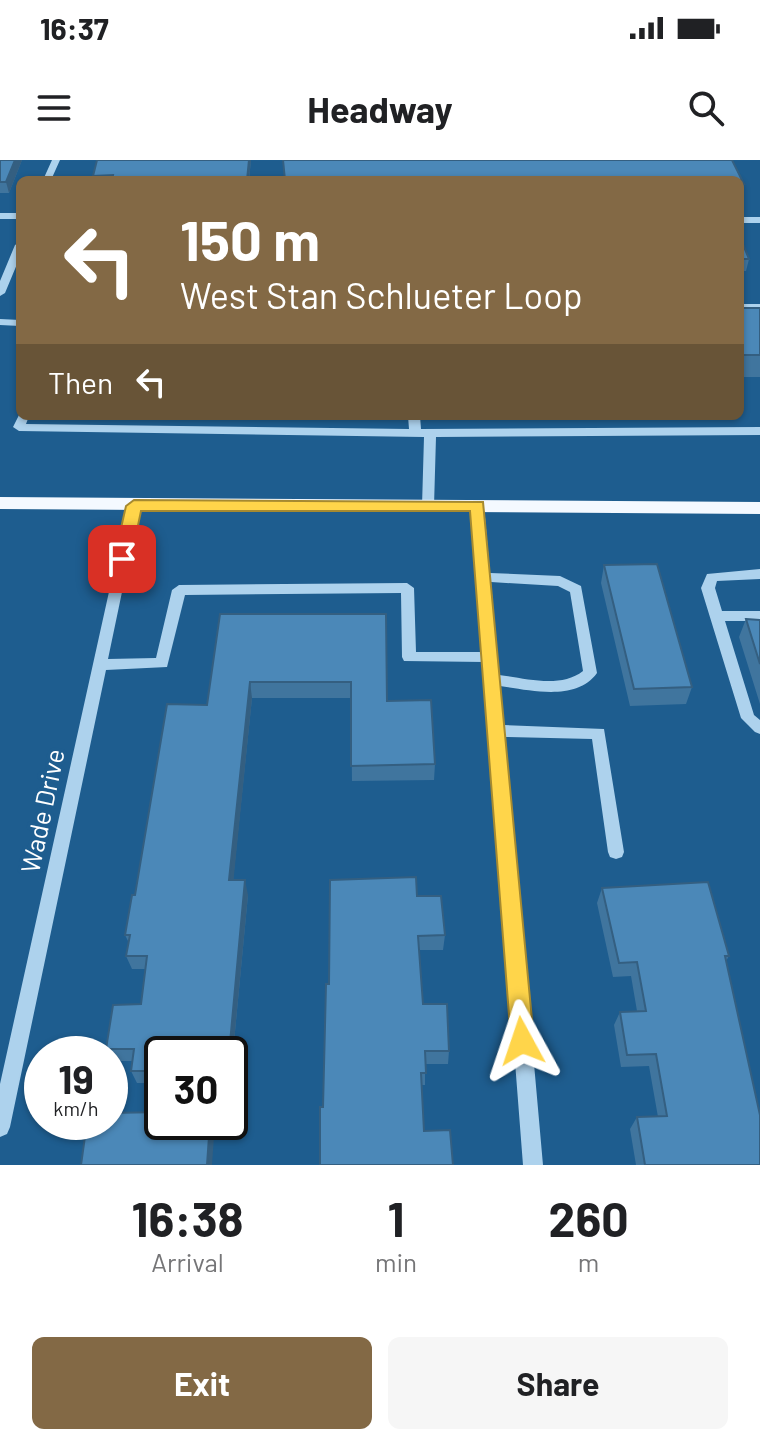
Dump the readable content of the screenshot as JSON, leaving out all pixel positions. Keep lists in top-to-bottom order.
{
  "streets": {
    "street": ["Wade Drive"]
  },
  "page": {
    "status": "16:37",
    "header": "Headway",
    "turn": ["150 m", "West Stan Schlueter Loop"],
    "then": "Then",
    "speed": "19 km/h",
    "limit": "30",
    "eta": [
      "16:38",
      "Arrival",
      "1",
      "min",
      "260",
      "m"
    ],
    "buttons": ["Exit", "Share"]
  }
}
